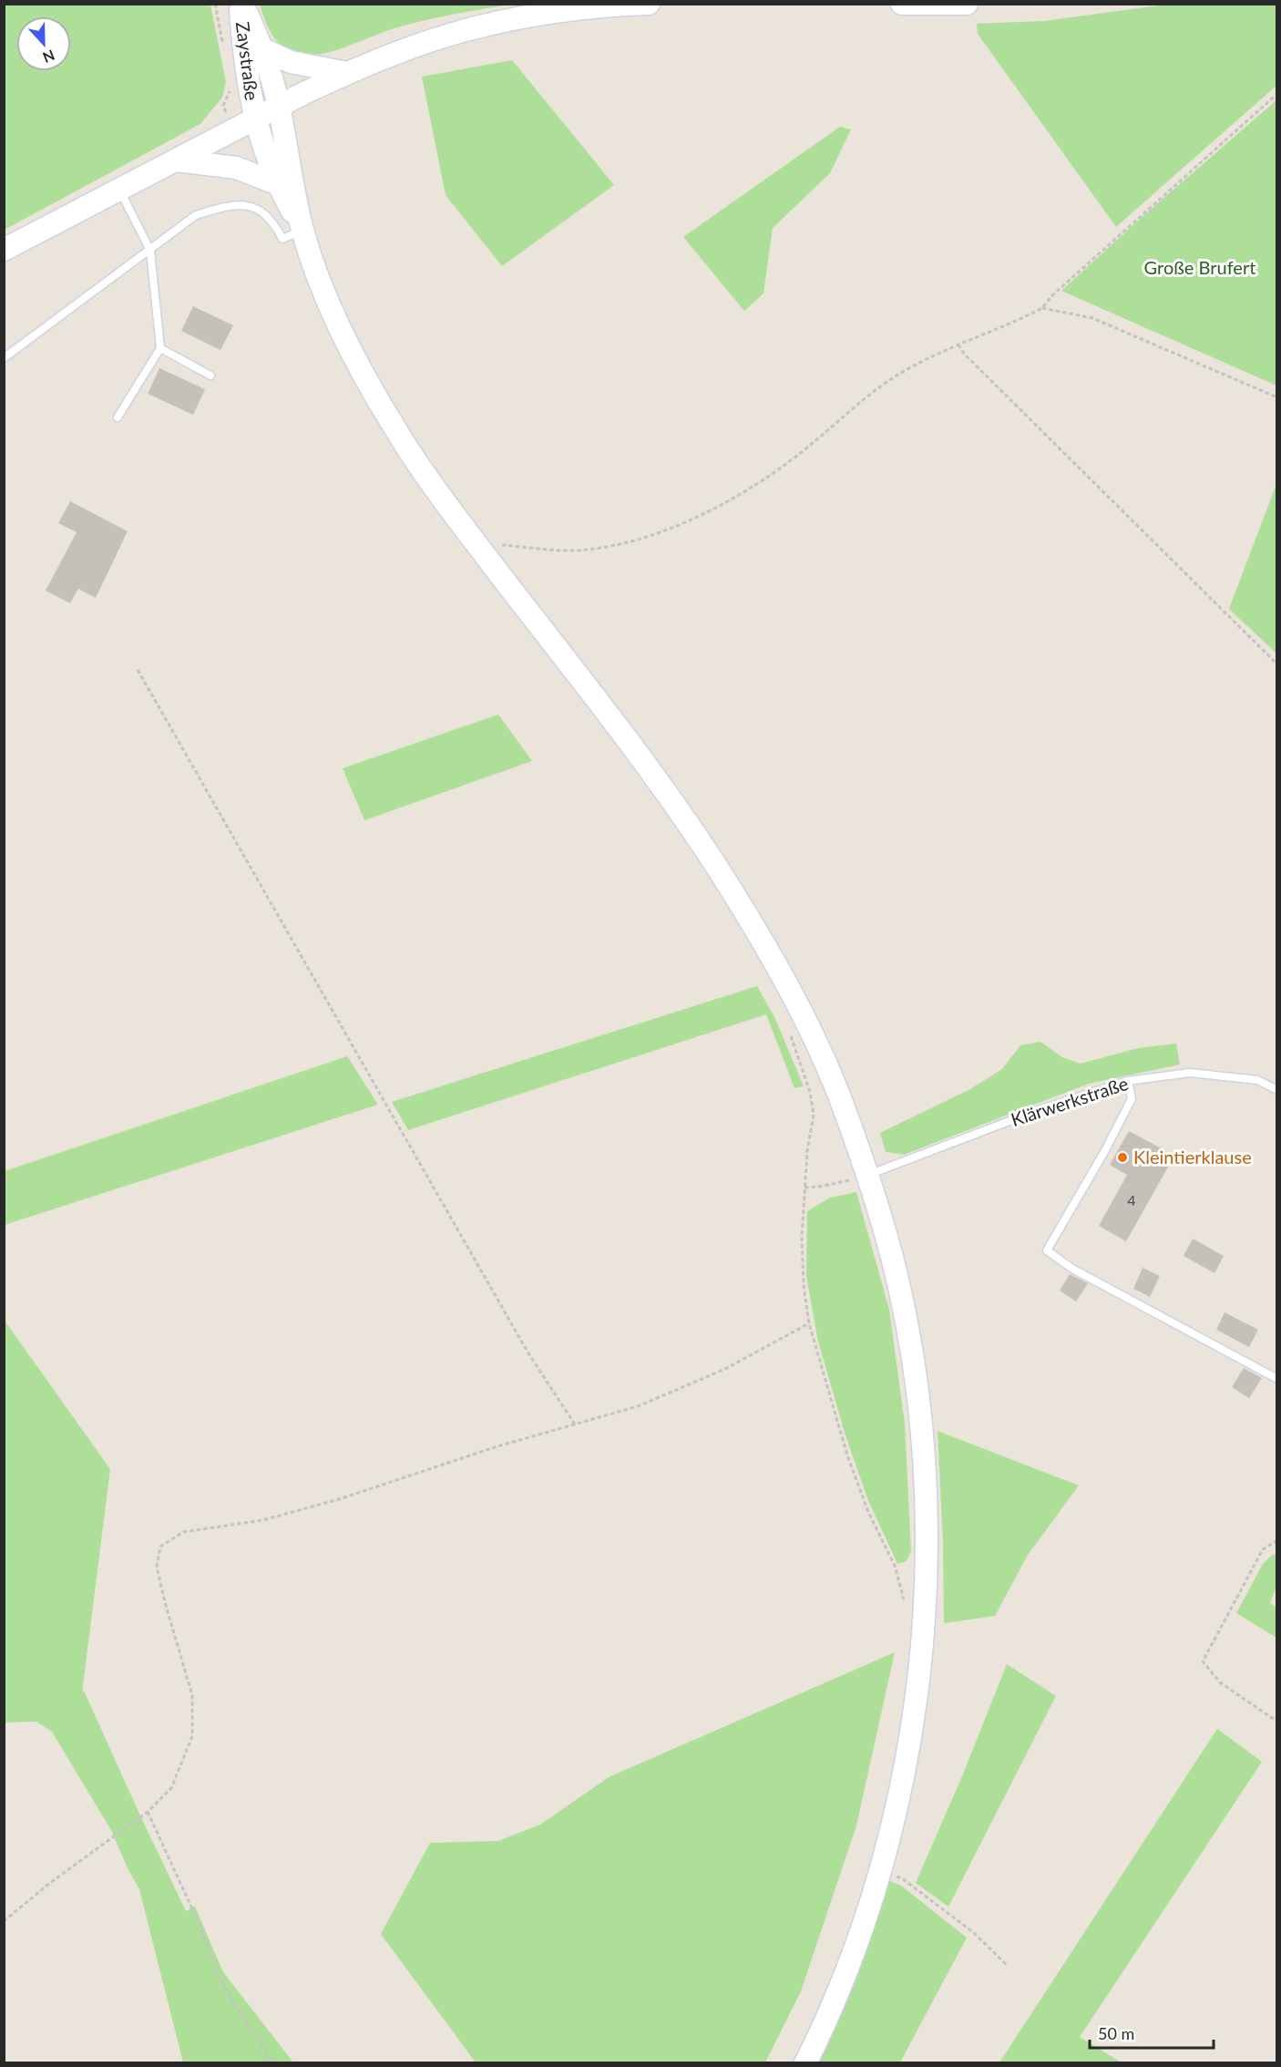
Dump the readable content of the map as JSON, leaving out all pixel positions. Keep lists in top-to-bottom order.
{
  "streets": {
    "street": ["Zaystraße"],
    "lane": ["Klärwerkstraße"]
  },
  "parks": ["Große Brufert"],
  "places": ["Kleintierklause"],
  "house_numbers": ["4"],
  "scale_bar": "50 m",
  "north": "bottom"
}
